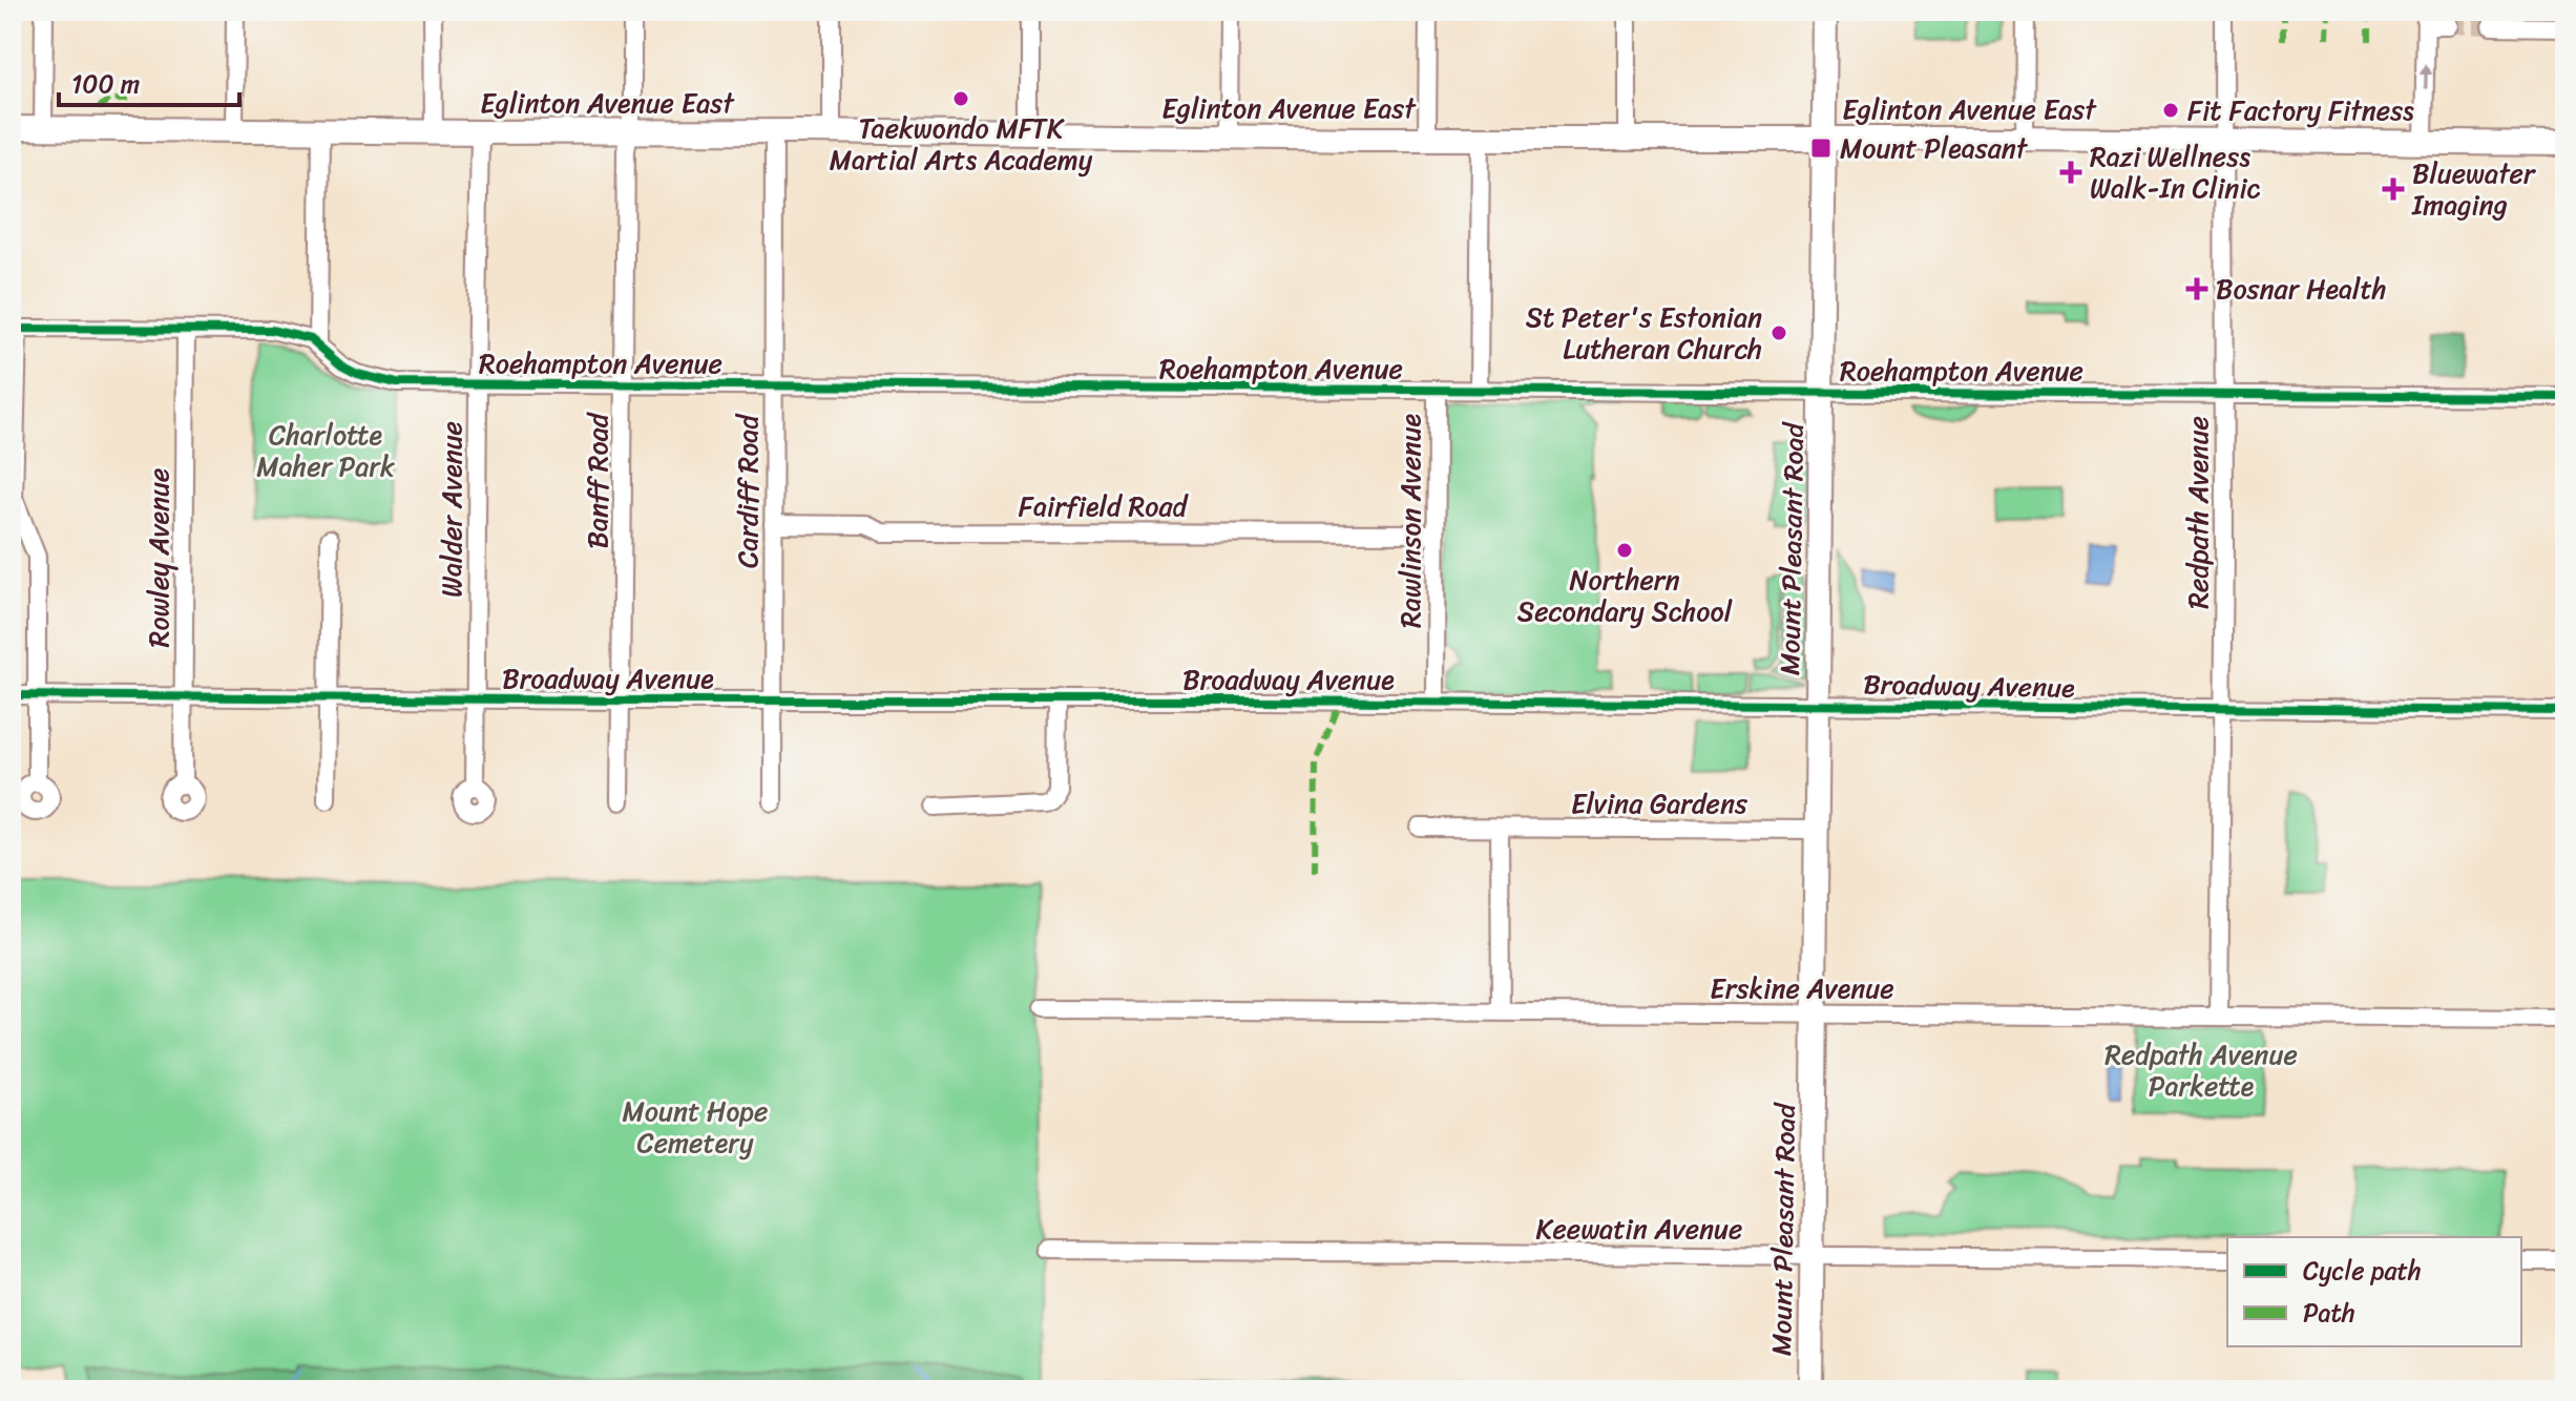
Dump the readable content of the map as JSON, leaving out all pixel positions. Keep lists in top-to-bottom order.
{
  "streets": {
    "main road": ["Eglinton Avenue East", "Mount Pleasant Road"],
    "street": [
      "Roehampton Avenue",
      "Banff Road",
      "Cardiff Road",
      "Fairfield Road",
      "Walder Avenue",
      "Redpath Avenue",
      "Rawlinson Avenue",
      "Rowley Avenue",
      "Broadway Avenue",
      "Elvina Gardens",
      "Erskine Avenue",
      "Keewatin Avenue"
    ]
  },
  "crossings": [
    ["Eglinton Avenue East", "Banff Road"],
    ["Eglinton Avenue East", "Cardiff Road"],
    ["Eglinton Avenue East", "Walder Avenue"],
    ["Eglinton Avenue East", "Redpath Avenue"],
    ["Eglinton Avenue East", "Mount Pleasant Road"],
    ["Roehampton Avenue", "Banff Road"],
    ["Roehampton Avenue", "Cardiff Road"],
    ["Roehampton Avenue", "Walder Avenue"],
    ["Roehampton Avenue", "Redpath Avenue"],
    ["Roehampton Avenue", "Rawlinson Avenue"],
    ["Roehampton Avenue", "Mount Pleasant Road"],
    ["Roehampton Avenue", "Rowley Avenue"],
    ["Banff Road", "Broadway Avenue"],
    ["Cardiff Road", "Fairfield Road"],
    ["Cardiff Road", "Broadway Avenue"],
    ["Fairfield Road", "Rawlinson Avenue"],
    ["Walder Avenue", "Broadway Avenue"],
    ["Redpath Avenue", "Broadway Avenue"],
    ["Redpath Avenue", "Erskine Avenue"],
    ["Rawlinson Avenue", "Broadway Avenue"],
    ["Mount Pleasant Road", "Broadway Avenue"],
    ["Mount Pleasant Road", "Elvina Gardens"],
    ["Mount Pleasant Road", "Erskine Avenue"],
    ["Mount Pleasant Road", "Keewatin Avenue"],
    ["Rowley Avenue", "Broadway Avenue"]
  ],
  "parks": ["Charlotte Maher Park", "Redpath Avenue Parkette", "Mount Hope Cemetery"],
  "places": {
    "other": [
      "Taekwondo MFTK Martial Arts Academy",
      "Fit Factory Fitness",
      "St Peter's Estonian Lutheran Church",
      "Northern Secondary School"
    ],
    "transit": ["Mount Pleasant"],
    "health": ["Razi Wellness Walk-In Clinic", "Bluewater Imaging", "Bosnar Health"]
  },
  "legend": ["Cycle path", "Path"],
  "scale_bar": "100 m"
}
